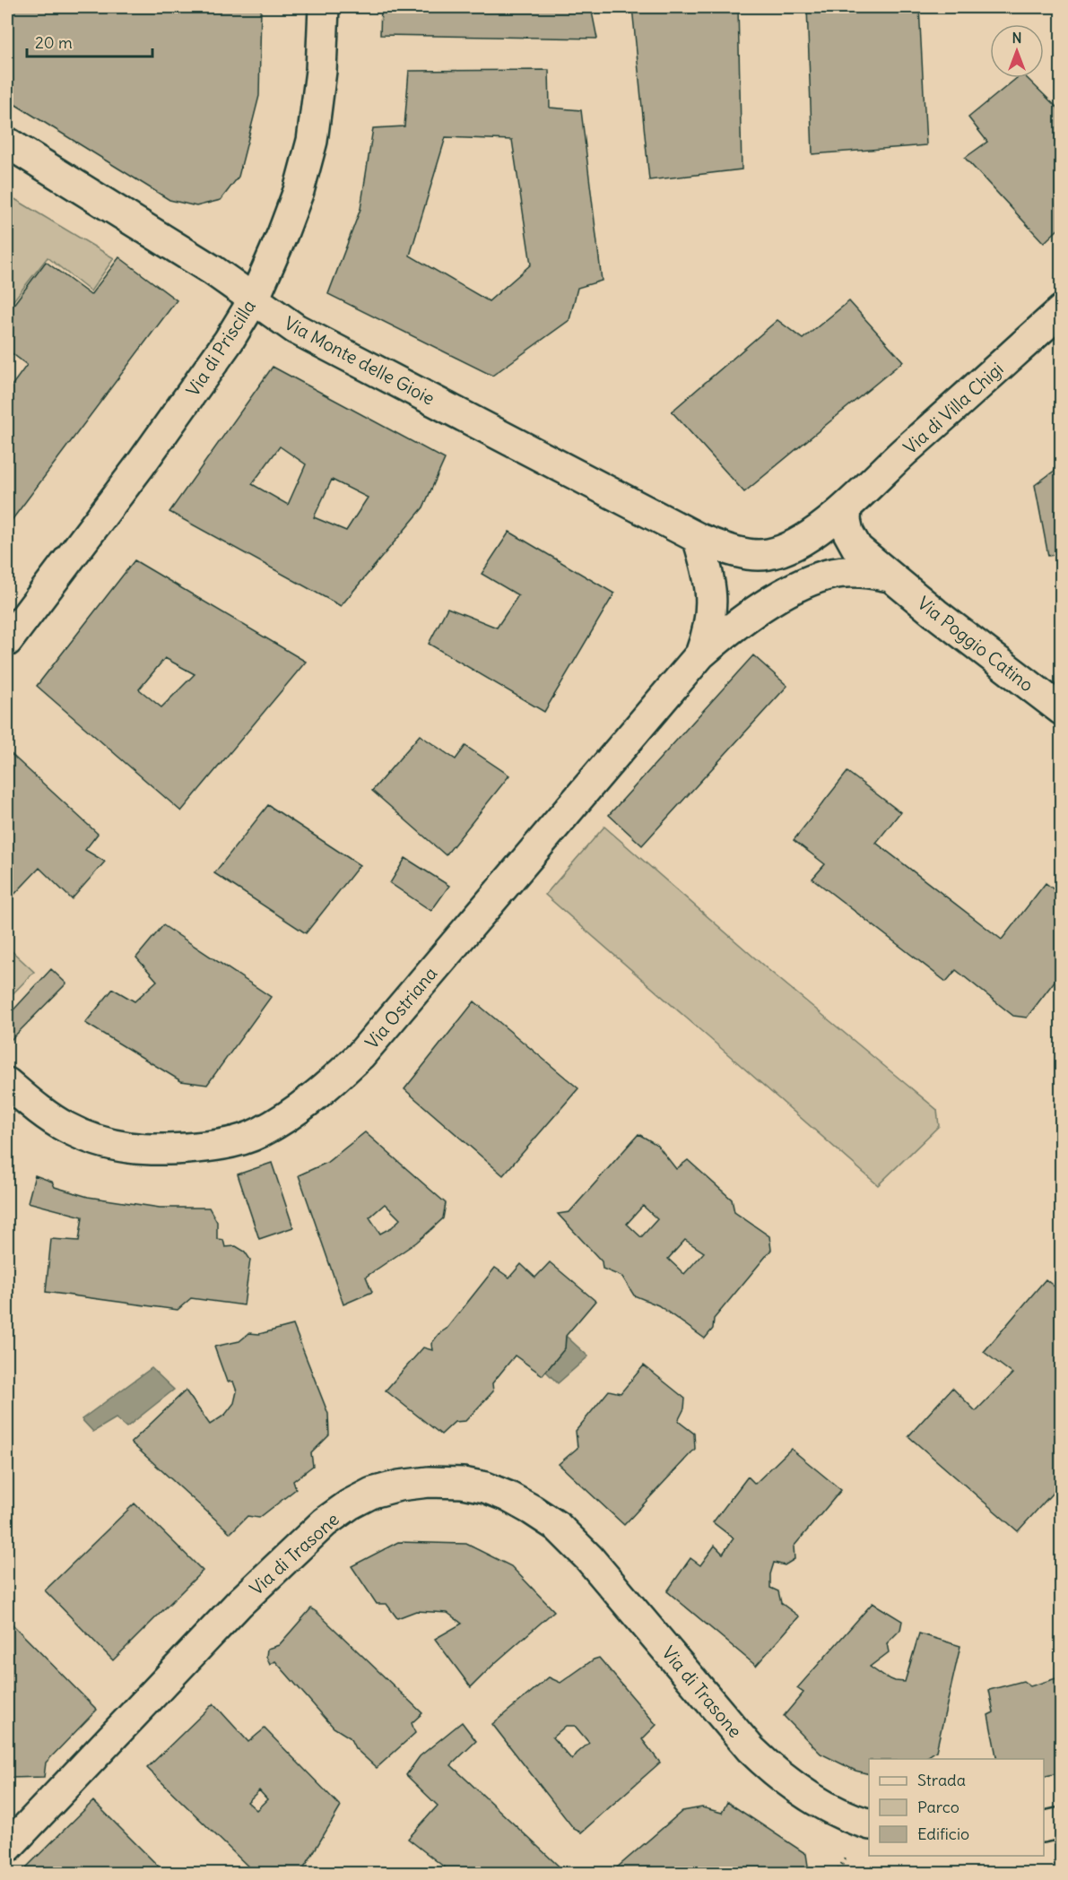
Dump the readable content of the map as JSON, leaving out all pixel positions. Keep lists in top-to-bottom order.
{
  "streets": {
    "street": [
      "Via di Priscilla",
      "Via Monte delle Gioie",
      "Via di Villa Chigi",
      "Via Poggio Catino",
      "Via Ostriana",
      "Via di Trasone"
    ]
  },
  "crossings": [
    ["Via di Priscilla", "Via Monte delle Gioie"],
    ["Via Monte delle Gioie", "Via di Villa Chigi"]
  ],
  "legend": ["Strada", "Parco", "Edificio"],
  "scale_bar": "20 m",
  "north": "top"
}
